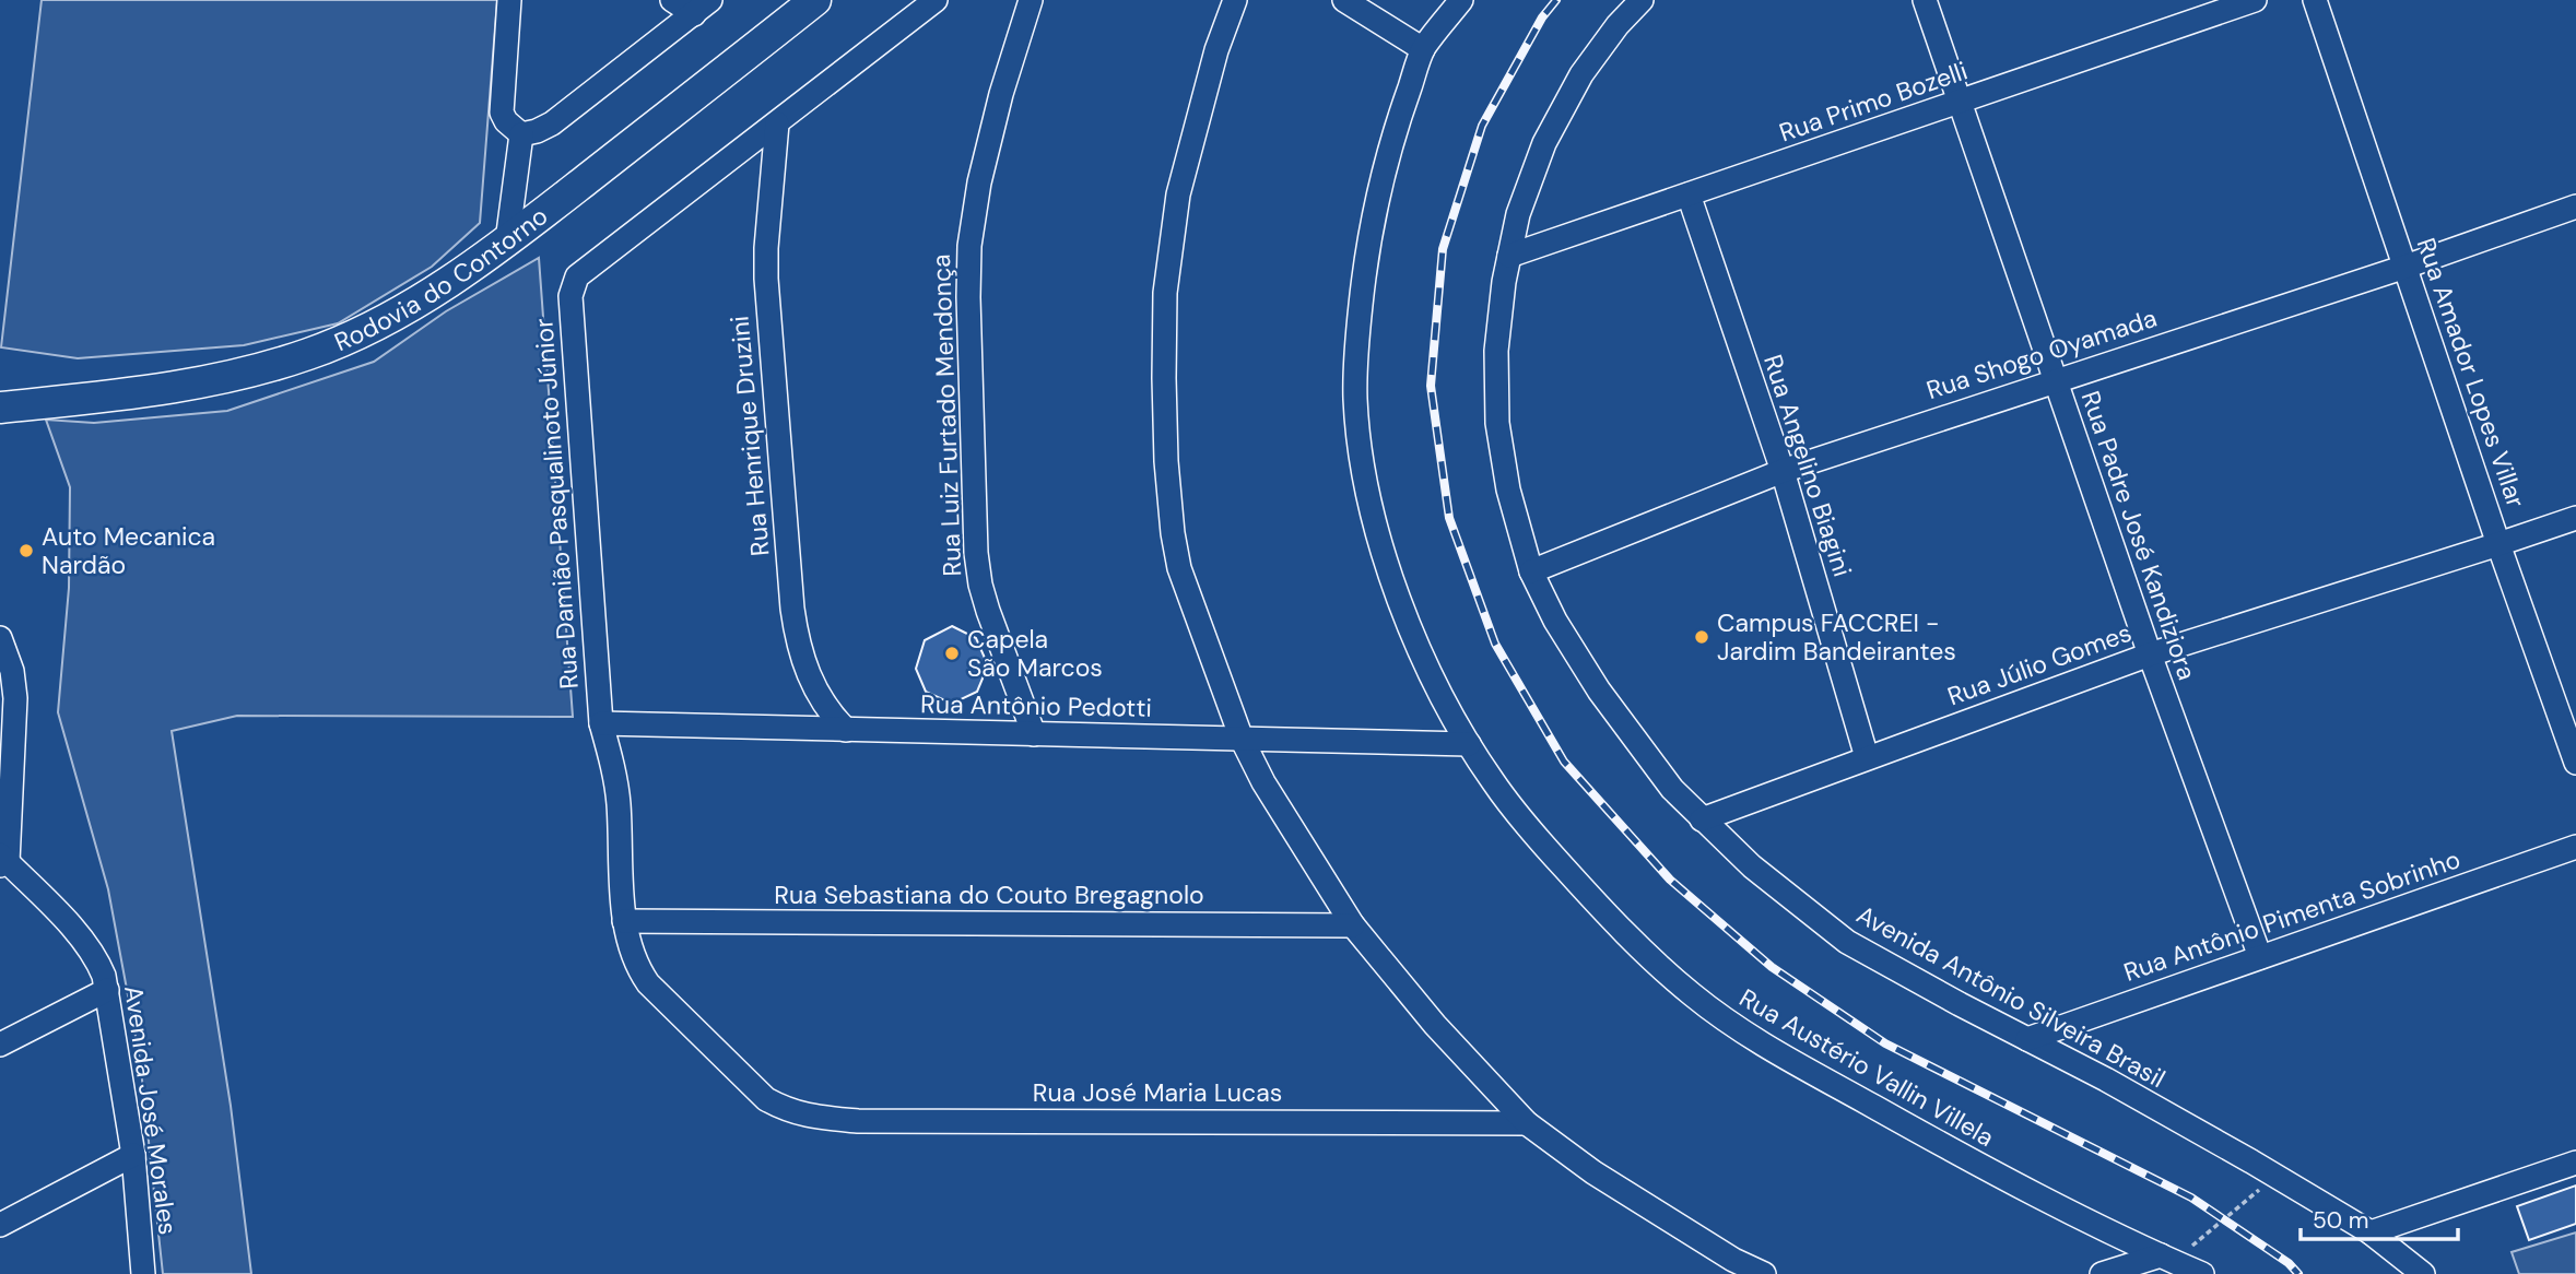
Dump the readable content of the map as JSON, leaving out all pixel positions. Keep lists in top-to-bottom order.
{
  "streets": {
    "main road": ["Rodovia do Contorno"],
    "street": [
      "Rua Primo Bozelli",
      "Rua Shogo Oyamada",
      "Rua Amador Lopes Villar",
      "Rua Luiz Furtado Mendonça",
      "Rua Henrique Druzini",
      "Rua Angelino Biagini",
      "Rua Damião Pasqualinoto Júnior",
      "Rua Padre José Kandiziora",
      "Rua Júlio Gomes",
      "Rua Antônio Pedotti",
      "Rua Sebastiana do Couto Bregagnolo",
      "Rua Antônio Pimenta Sobrinho",
      "Avenida Antônio Silveira Brasil",
      "Rua Austério Vallin Villela",
      "Rua José Maria Lucas",
      "Avenida José Morales"
    ]
  },
  "crossings": [
    ["Rua Primo Bozelli", "Rua Angelino Biagini"],
    ["Rua Primo Bozelli", "Rua Padre José Kandiziora"],
    ["Rua Primo Bozelli", "Avenida Antônio Silveira Brasil"],
    ["Rua Shogo Oyamada", "Rua Amador Lopes Villar"],
    ["Rua Shogo Oyamada", "Rua Angelino Biagini"],
    ["Rua Shogo Oyamada", "Rua Padre José Kandiziora"],
    ["Rua Shogo Oyamada", "Avenida Antônio Silveira Brasil"],
    ["Rua Amador Lopes Villar", "Rua Júlio Gomes"],
    ["Rua Luiz Furtado Mendonça", "Rua Antônio Pedotti"],
    ["Rua Henrique Druzini", "Rua Damião Pasqualinoto Júnior"],
    ["Rua Henrique Druzini", "Rua Antônio Pedotti"],
    ["Rua Angelino Biagini", "Rua Júlio Gomes"],
    ["Rua Damião Pasqualinoto Júnior", "Rua Antônio Pedotti"],
    ["Rua Damião Pasqualinoto Júnior", "Rua Sebastiana do Couto Bregagnolo"],
    ["Rua Damião Pasqualinoto Júnior", "Rua José Maria Lucas"],
    ["Rua Padre José Kandiziora", "Rua Júlio Gomes"],
    ["Rua Padre José Kandiziora", "Rua Antônio Pimenta Sobrinho"],
    ["Rua Júlio Gomes", "Avenida Antônio Silveira Brasil"],
    ["Rua Antônio Pedotti", "Rua Austério Vallin Villela"],
    ["Rua Antônio Pimenta Sobrinho", "Avenida Antônio Silveira Brasil"]
  ],
  "places": ["Auto Mecanica Nardão", "Campus FACCREI - Jardim Bandeirantes", "Capela São Marcos"],
  "scale_bar": "50 m"
}
